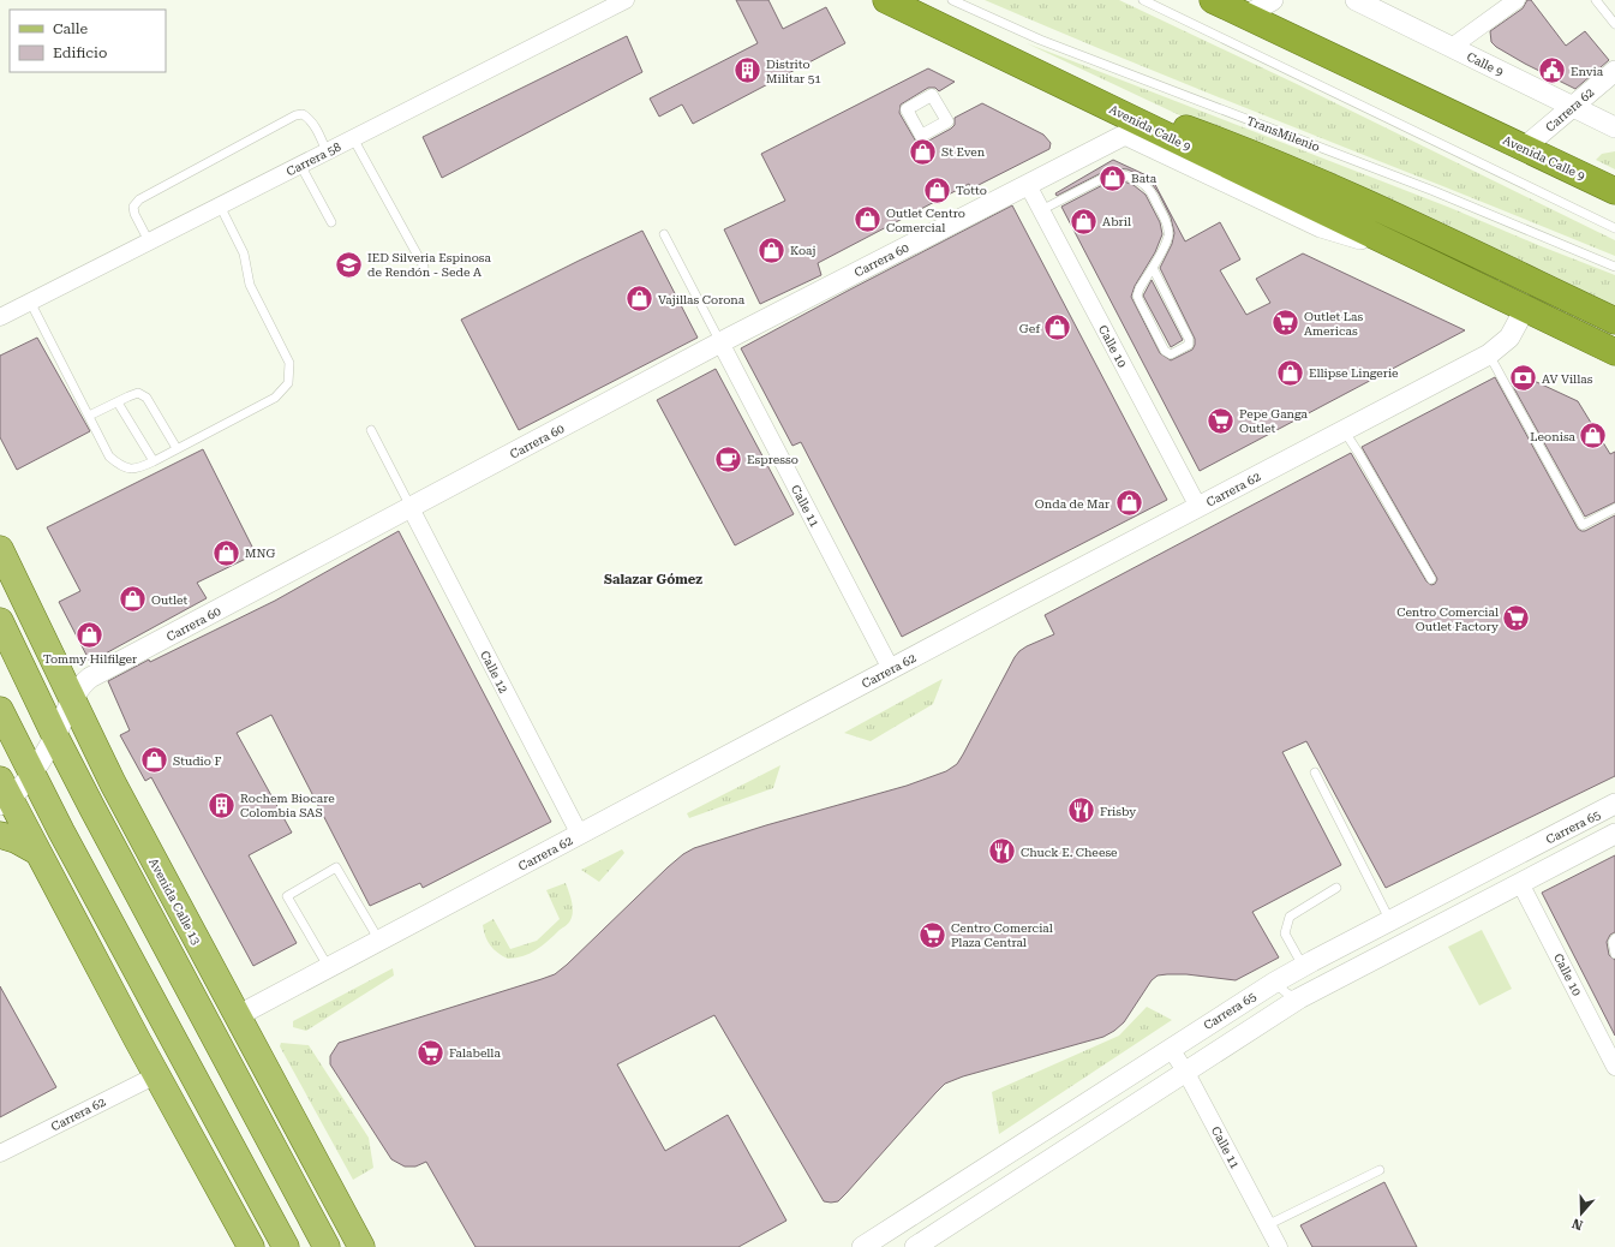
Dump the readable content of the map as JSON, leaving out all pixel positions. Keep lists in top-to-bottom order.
{
  "streets": {
    "highway": ["Avenida Calle 9"],
    "main road": ["Avenida Calle 13"],
    "street": [
      "Calle 9",
      "Carrera 62",
      "Carrera 58",
      "Carrera 60",
      "Calle 10",
      "Calle 11",
      "Calle 12",
      "Carrera 65"
    ],
    "lane": ["TransMilenio"]
  },
  "crossings": [
    ["Calle 9", "Carrera 62"],
    ["Carrera 62", "Avenida Calle 9"],
    ["Carrera 62", "Calle 10"],
    ["Carrera 62", "Calle 11"],
    ["Carrera 62", "Calle 12"],
    ["Carrera 62", "Avenida Calle 13"],
    ["Avenida Calle 9", "Carrera 60"],
    ["Carrera 60", "Calle 10"],
    ["Carrera 60", "Calle 11"],
    ["Carrera 60", "Calle 12"],
    ["Carrera 60", "Avenida Calle 13"],
    ["Calle 10", "Carrera 65"],
    ["Calle 11", "Carrera 65"]
  ],
  "districts": ["Salazar Gómez"],
  "places": {
    "building": ["Distrito Militar 51", "Rochem Biocare Colombia SAS"],
    "public building": ["Envia"],
    "shop": [
      "St Even",
      "Bata",
      "Totto",
      "Outlet Centro Comercial",
      "Abril",
      "Koaj",
      "Vajillas Corona",
      "Gef",
      "Ellipse Lingerie",
      "Leonisa",
      "Onda de Mar",
      "MNG",
      "Outlet",
      "Tommy Hilfilger",
      "Studio F"
    ],
    "school or university": ["IED Silveria Espinosa de Rendón - Sede A"],
    "supermarket": [
      "Outlet Las Americas",
      "Pepe Ganga Outlet",
      "Centro Comercial Outlet Factory",
      "Centro Comercial Plaza Central",
      "Falabella"
    ],
    "bank": ["AV Villas"],
    "cafe": ["Espresso"],
    "restaurant": ["Frisby", "Chuck E. Cheese"]
  },
  "legend": ["Calle", "Edificio"],
  "north": "bottom"
}
